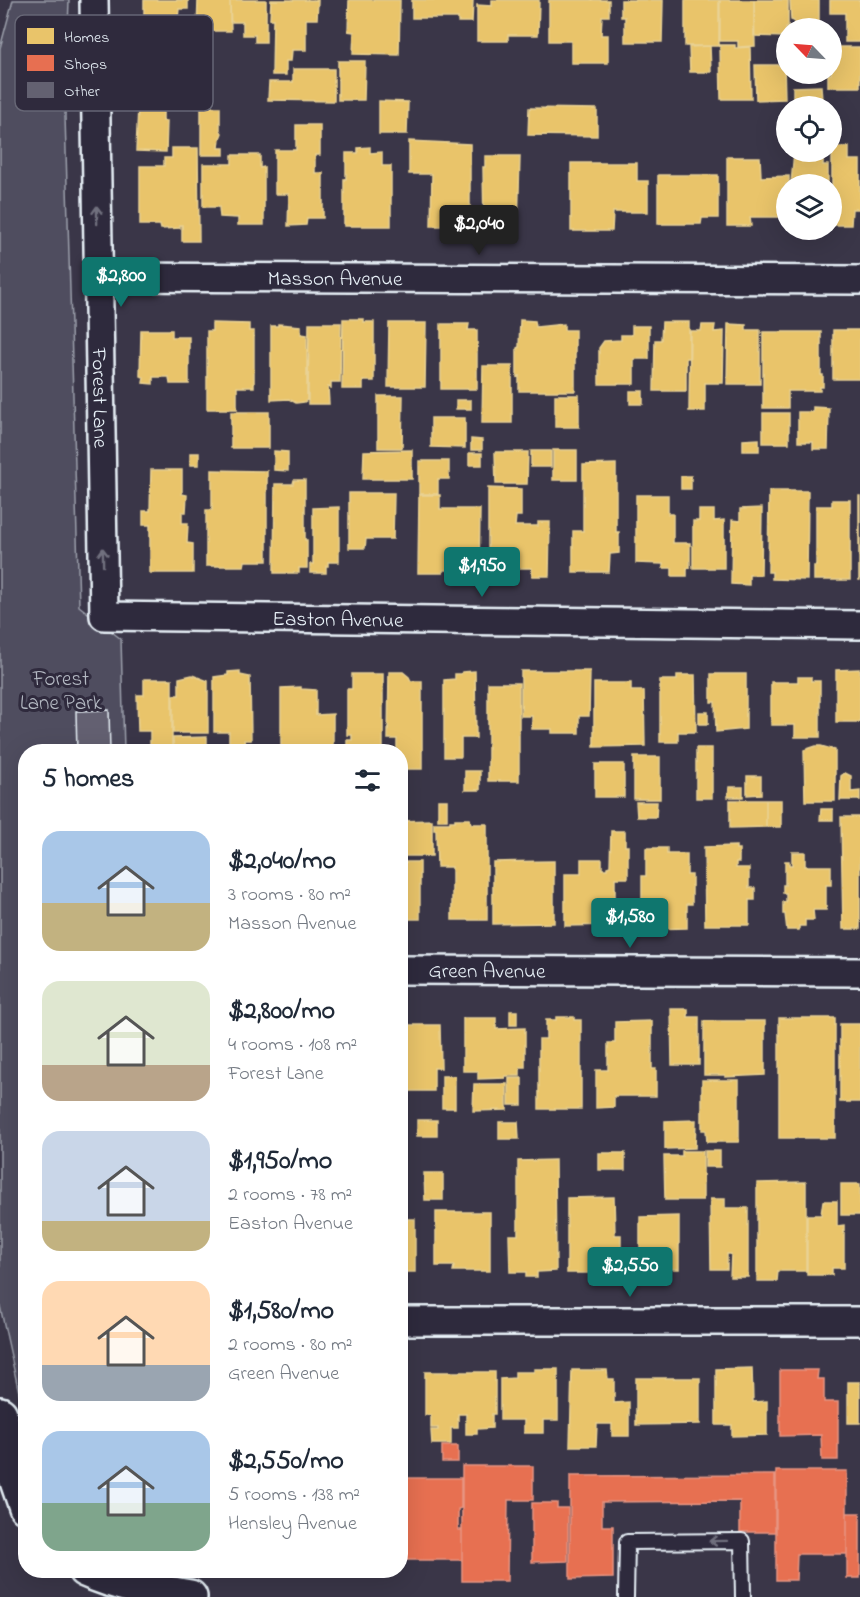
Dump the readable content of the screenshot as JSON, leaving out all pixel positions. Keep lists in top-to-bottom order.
{
  "streets": {
    "street": [
      "Masson Avenue",
      "Forest Lane",
      "Easton Avenue",
      "Green Avenue"
    ]
  },
  "crossings": [
    ["Masson Avenue", "Forest Lane"],
    ["Forest Lane", "Easton Avenue"]
  ],
  "one_way": ["Forest Lane"],
  "parks": ["Forest Lane Park"],
  "legend": ["Homes", "Shops", "Other"],
  "north": "top left",
  "page": {
    "price": [
      "$2,040",
      "$2,800",
      "$1,950",
      "$1,580",
      "$2,550"
    ],
    "heading": "5 homes",
    "list": [
      {
        "name": "$2,040/mo",
        "note": "3 rooms · 80 m² · Masson Avenue"
      },
      {
        "name": "$2,800/mo",
        "note": "4 rooms · 108 m² · Forest Lane"
      },
      {
        "name": "$1,950/mo",
        "note": "2 rooms · 78 m² · Easton Avenue"
      },
      {
        "name": "$1,580/mo",
        "note": "2 rooms · 80 m² · Green Avenue"
      },
      {
        "name": "$2,550/mo",
        "note": "5 rooms · 138 m² · Hensley Avenue"
      }
    ]
  }
}
